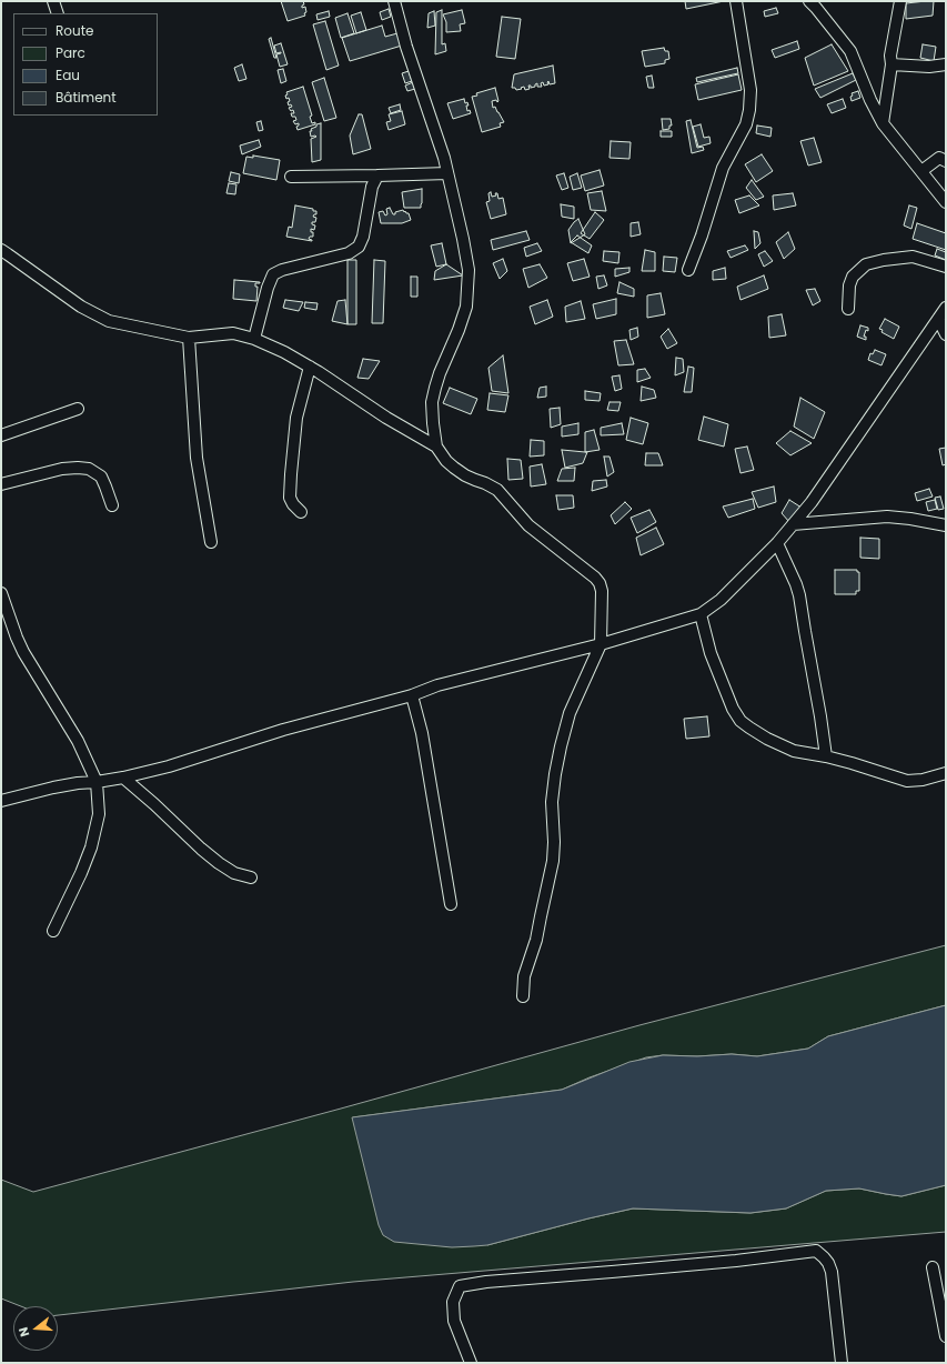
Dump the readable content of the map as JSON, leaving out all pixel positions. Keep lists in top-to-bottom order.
{
  "legend": [
    "Route",
    "Parc",
    "Eau",
    "Bâtiment"
  ],
  "north": "left"
}
